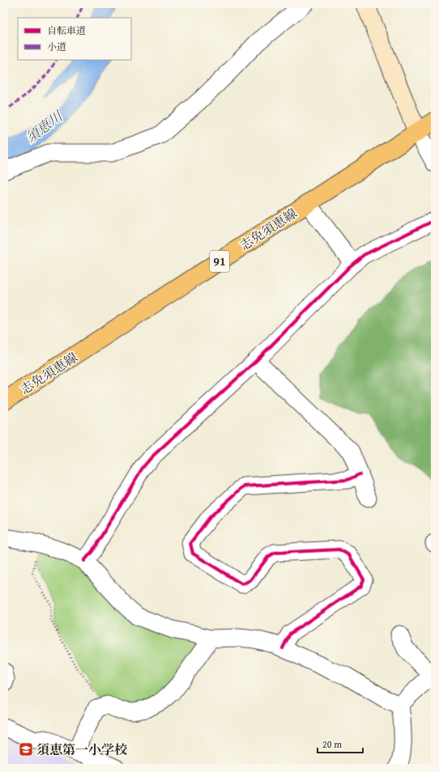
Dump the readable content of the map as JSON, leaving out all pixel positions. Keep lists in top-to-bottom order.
{
  "streets": {
    "main road": ["志免須恵線", "91"]
  },
  "water": ["須恵川"],
  "places": {
    "school or university": ["須恵第一小学校"]
  },
  "legend": ["自転車道", "小道"],
  "scale_bar": "20 m"
}
